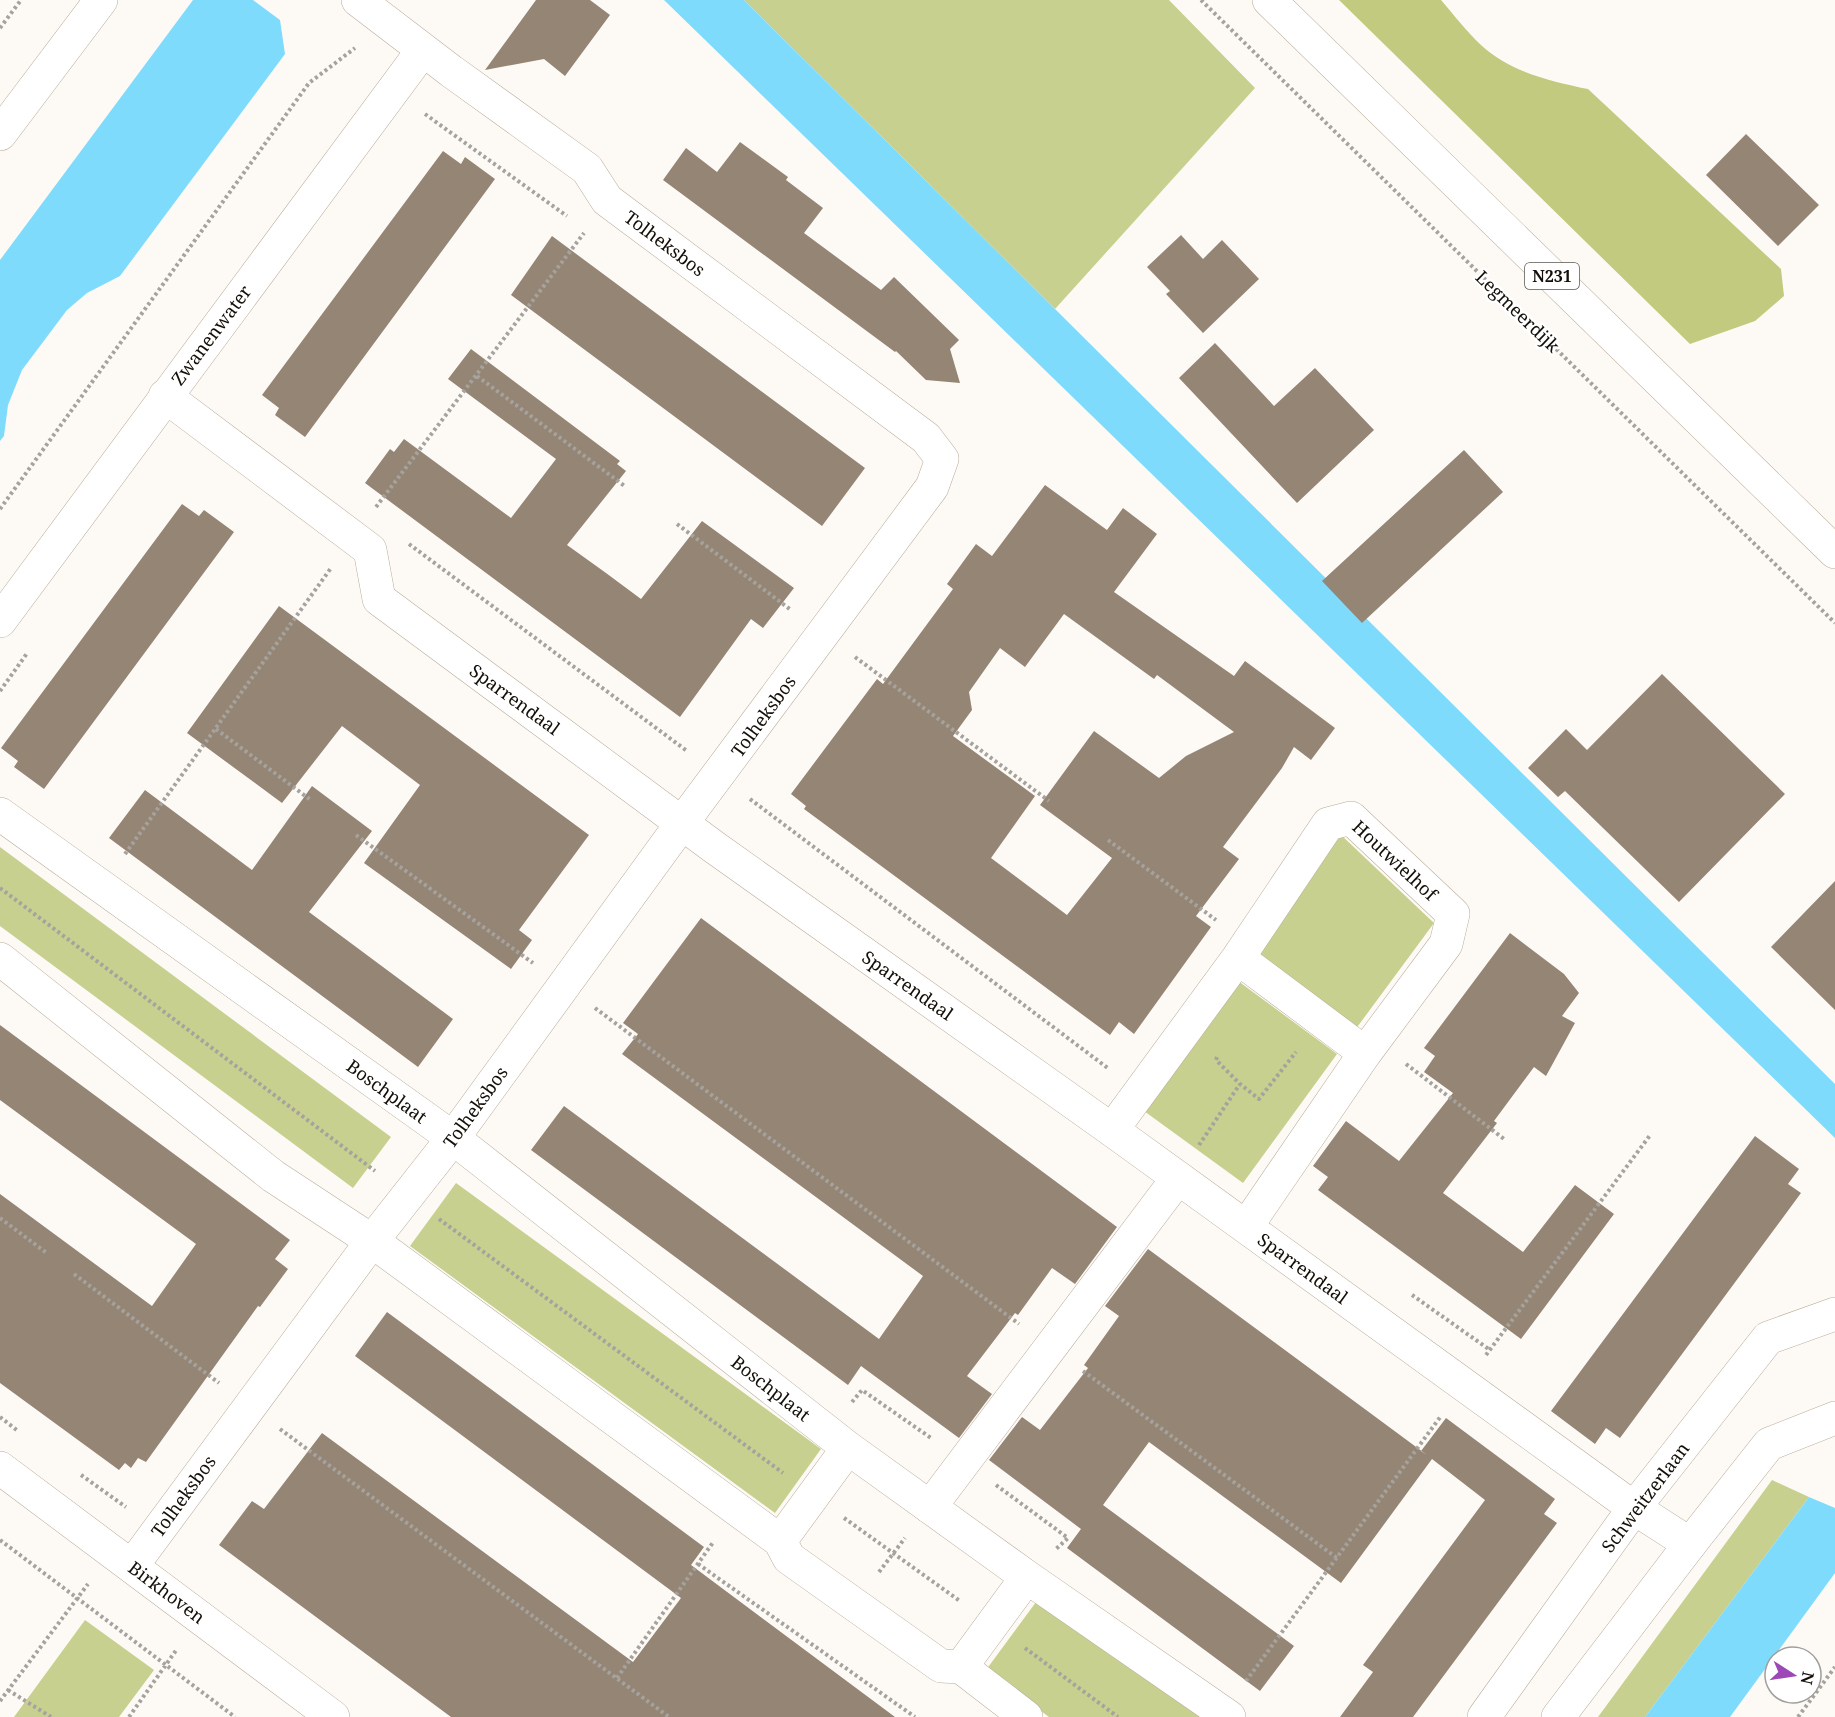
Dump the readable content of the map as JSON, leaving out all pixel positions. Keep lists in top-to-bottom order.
{
  "streets": {
    "street": [
      "Tolheksbos",
      "N231",
      "Zwanenwater",
      "Sparrendaal",
      "Houtwielhof",
      "Boschplaat",
      "Schweitzerlaan",
      "Birkhoven"
    ],
    "path": ["Legmeerdijk"]
  },
  "crossings": [
    ["Tolheksbos", "Zwanenwater"],
    ["Tolheksbos", "Sparrendaal"],
    ["Tolheksbos", "Boschplaat"],
    ["Tolheksbos", "Birkhoven"],
    ["Zwanenwater", "Sparrendaal"],
    ["Sparrendaal", "Houtwielhof"],
    ["Sparrendaal", "Schweitzerlaan"]
  ],
  "north": "right"
}
